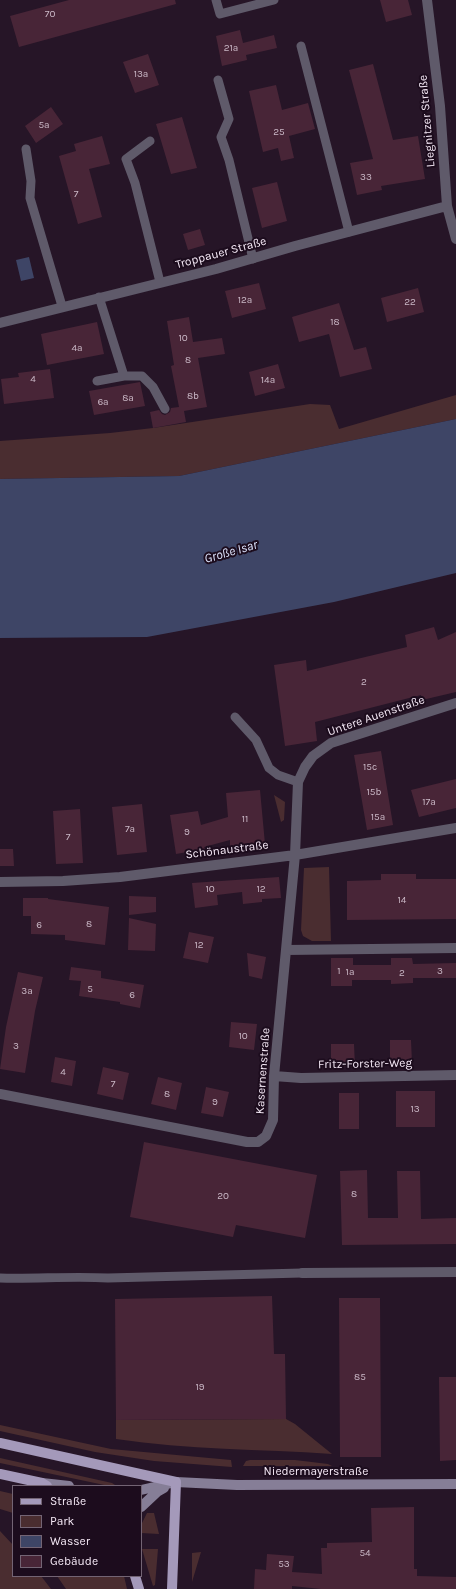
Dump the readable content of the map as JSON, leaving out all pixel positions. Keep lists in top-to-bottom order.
{
  "streets": {
    "main road": ["Niedermayerstraße"],
    "street": [
      "Liegnitzer Straße",
      "Troppauer Straße",
      "Untere Auenstraße",
      "Schönaustraße",
      "Fritz-Forster-Weg",
      "Kasernenstraße"
    ]
  },
  "crossings": [
    ["Liegnitzer Straße", "Troppauer Straße"],
    ["Untere Auenstraße", "Schönaustraße"],
    ["Untere Auenstraße", "Kasernenstraße"],
    ["Schönaustraße", "Kasernenstraße"],
    ["Fritz-Forster-Weg", "Kasernenstraße"]
  ],
  "water": ["Große Isar"],
  "house_numbers": [
    "70",
    "21a",
    "13a",
    "5a",
    "25",
    "33",
    "7",
    "12a",
    "22",
    "18",
    "10",
    "4a",
    "8",
    "4",
    "14a",
    "8b",
    "8a",
    "6a",
    "2",
    "15c",
    "15b",
    "17a",
    "15a",
    "11",
    "7a",
    "9",
    "7",
    "10",
    "12",
    "14",
    "8",
    "6",
    "12",
    "1",
    "3",
    "1a",
    "2",
    "5",
    "3a",
    "6",
    "10",
    "3",
    "4",
    "7",
    "8",
    "9",
    "13",
    "8",
    "20",
    "85",
    "19",
    "54",
    "53"
  ],
  "legend": [
    "Straße",
    "Park",
    "Wasser",
    "Gebäude"
  ]
}
